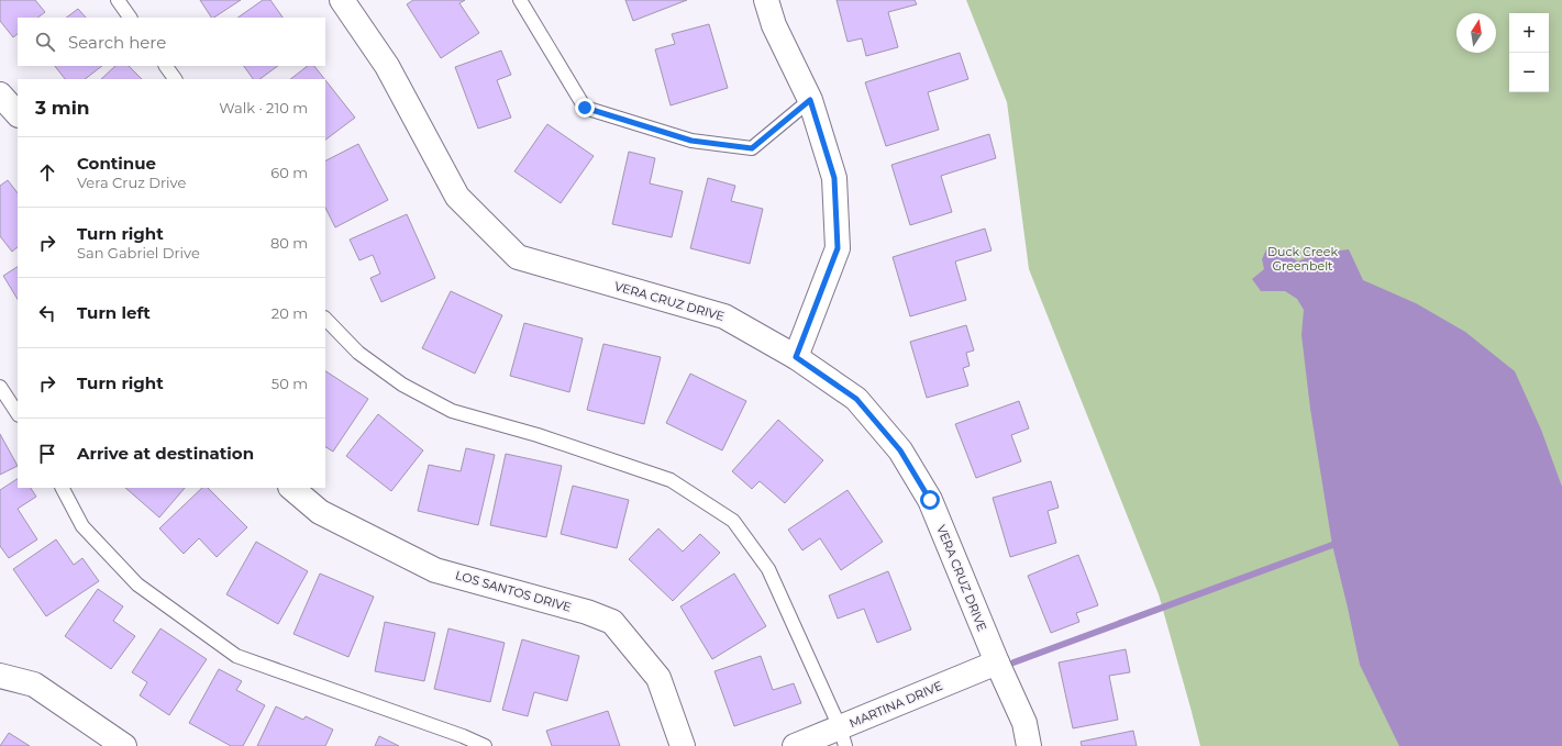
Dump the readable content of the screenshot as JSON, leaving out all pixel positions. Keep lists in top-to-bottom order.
{
  "streets": {
    "street": ["VERA CRUZ DRIVE", "LOS SANTOS DRIVE", "MARTINA DRIVE"]
  },
  "crossings": [
    ["VERA CRUZ DRIVE", "MARTINA DRIVE"]
  ],
  "parks": ["Duck Creek Greenbelt"],
  "north": "top",
  "page": {
    "map_buttons": ["+", "−"],
    "search": "Search here",
    "heading": ["3 min", "Walk · 210 m"],
    "list": [
      ["Continue", "Vera Cruz Drive", "60 m"],
      ["Turn right", "San Gabriel Drive", "80 m"],
      ["Turn left", "20 m"],
      ["Turn right", "50 m"],
      "Arrive at destination"
    ]
  }
}
